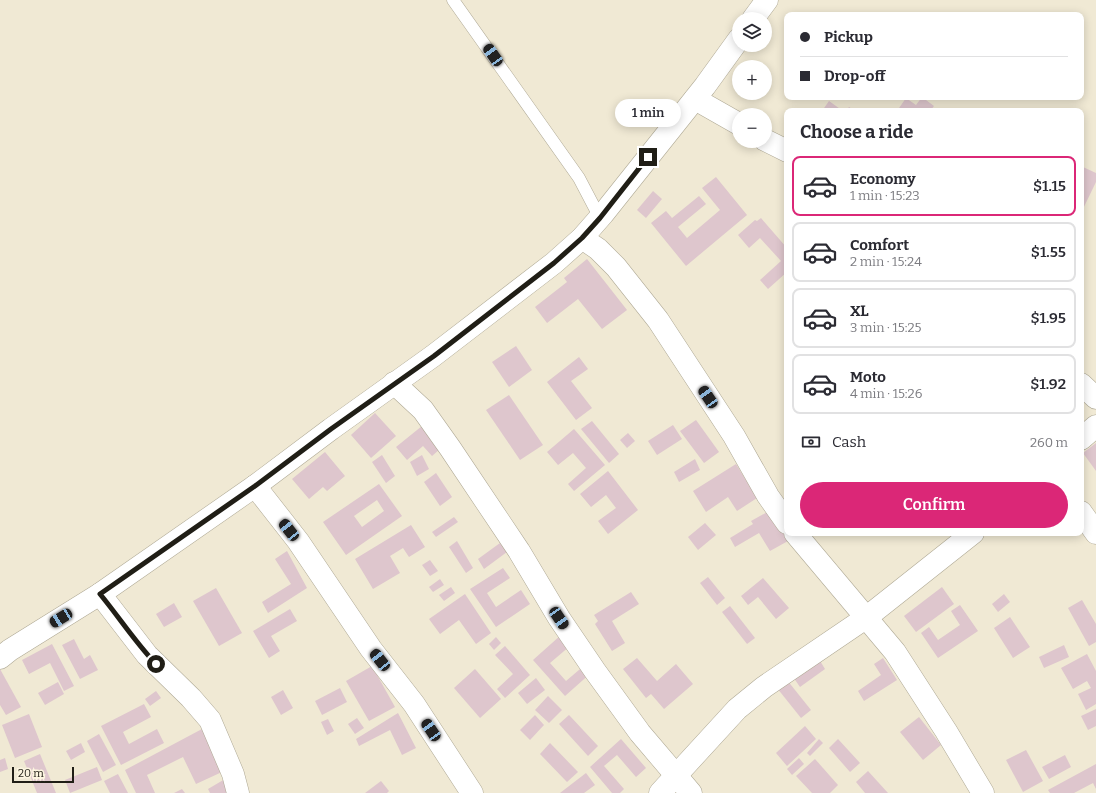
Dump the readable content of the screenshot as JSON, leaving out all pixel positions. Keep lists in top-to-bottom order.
{
  "scale_bar": "20 m",
  "page": {
    "map_buttons": ["+", "−"],
    "banner": ["Pickup", "Drop-off"],
    "bubble": "1 min",
    "heading": "Choose a ride",
    "list": [
      {
        "name": "Economy",
        "note": "1 min · 15:23",
        "value": "$1.15"
      },
      {
        "name": "Comfort",
        "note": "2 min · 15:24",
        "value": "$1.55"
      },
      {
        "name": "XL",
        "note": "3 min · 15:25",
        "value": "$1.95"
      },
      {
        "name": "Moto",
        "note": "4 min · 15:26",
        "value": "$1.92"
      }
    ],
    "pay": ["Cash", "260 m"],
    "buttons": "Confirm",
    "scale": "20 m"
  }
}
